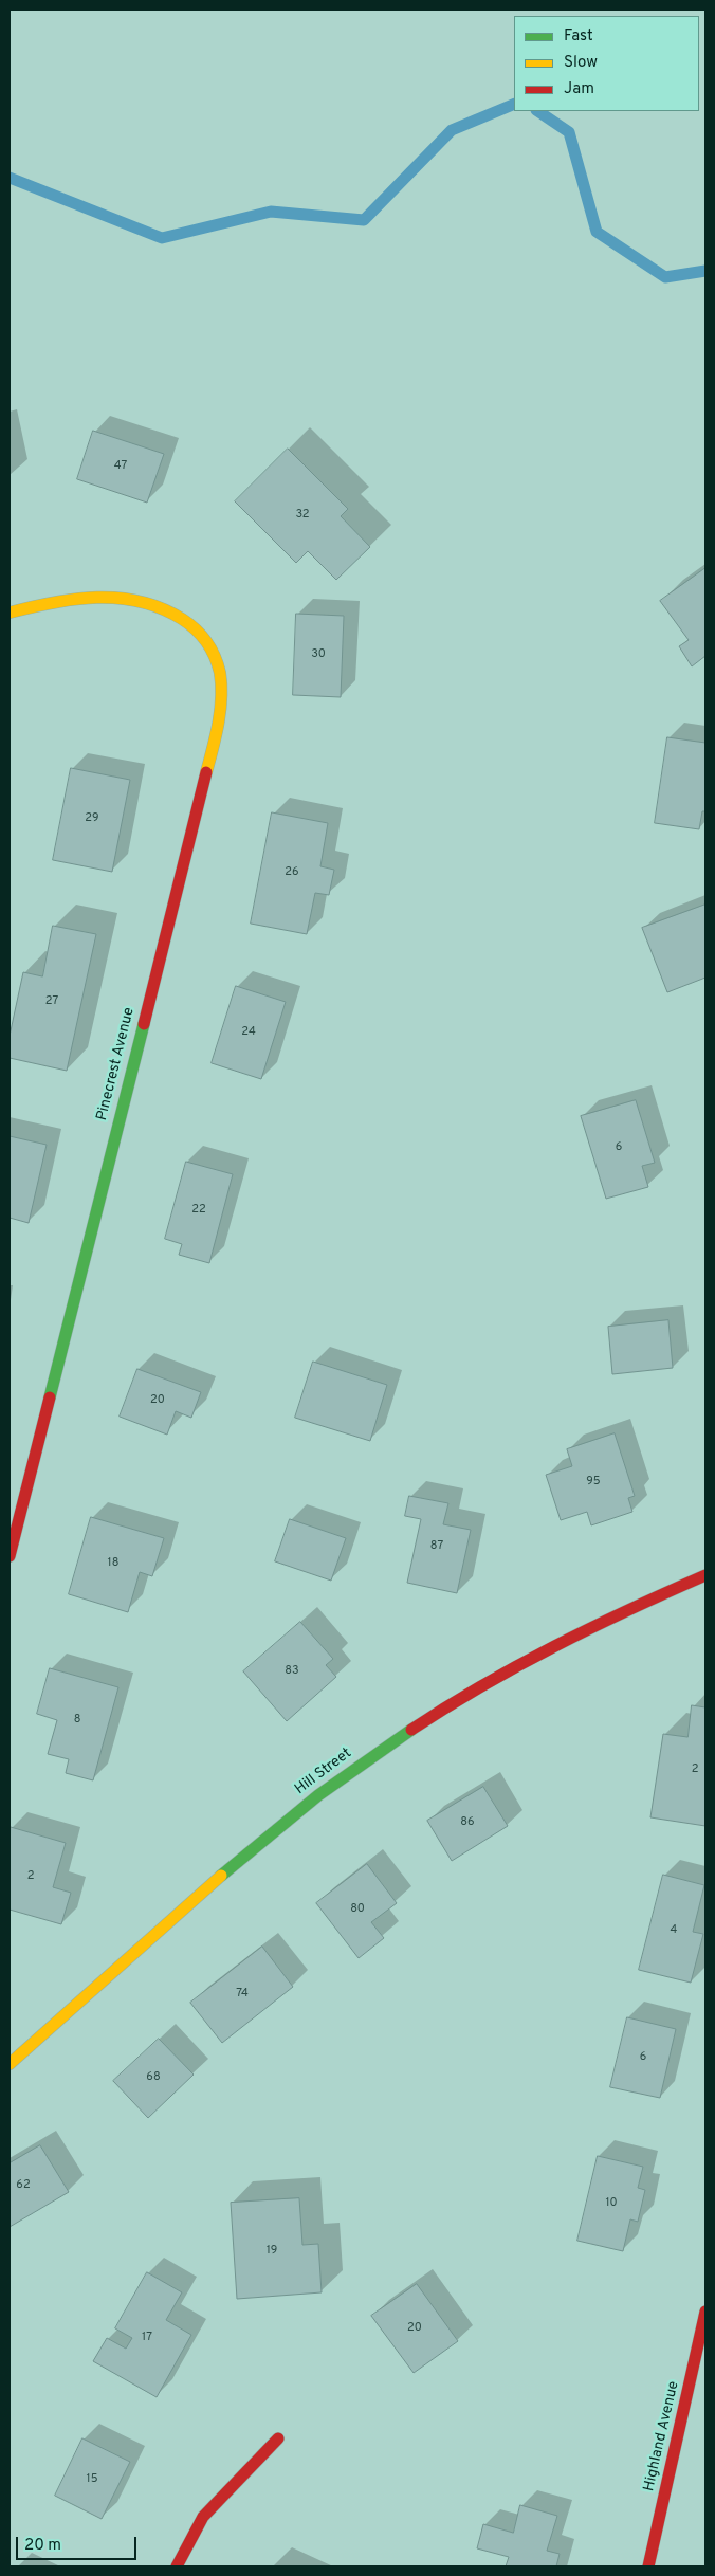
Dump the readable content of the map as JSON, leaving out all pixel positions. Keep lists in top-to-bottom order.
{
  "streets": {
    "street": ["Pinecrest Avenue", "Hill Street", "Highland Avenue"]
  },
  "house_numbers": [
    "47",
    "32",
    "30",
    "29",
    "26",
    "27",
    "24",
    "6",
    "22",
    "20",
    "95",
    "87",
    "18",
    "83",
    "8",
    "2",
    "86",
    "2",
    "80",
    "4",
    "74",
    "6",
    "68",
    "62",
    "10",
    "19",
    "20",
    "17",
    "15"
  ],
  "legend": ["Fast", "Slow", "Jam"],
  "scale_bar": "20 m"
}
